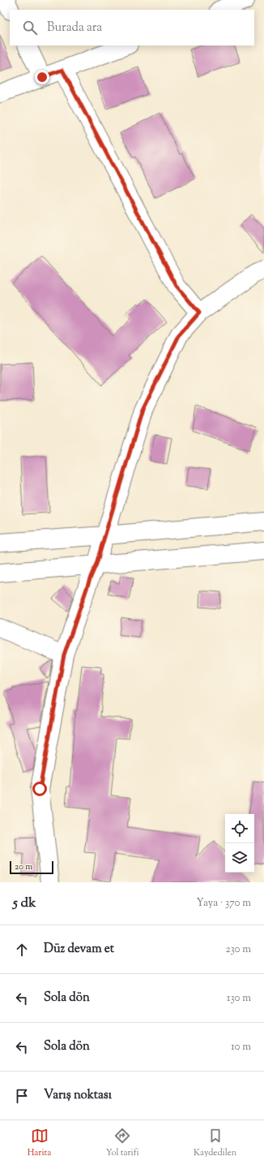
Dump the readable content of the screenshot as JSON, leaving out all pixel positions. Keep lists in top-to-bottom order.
{
  "scale_bar": "20 m",
  "page": {
    "search": "Burada ara",
    "scale": "20 m",
    "heading": ["5 dk", "Yaya · 370 m"],
    "list": [
      ["Düz devam et", "230 m"],
      ["Sola dön", "130 m"],
      ["Sola dön", "10 m"],
      "Varış noktası"
    ],
    "nav": ["Harita", "Yol tarifi", "Kaydedilen"]
  }
}
